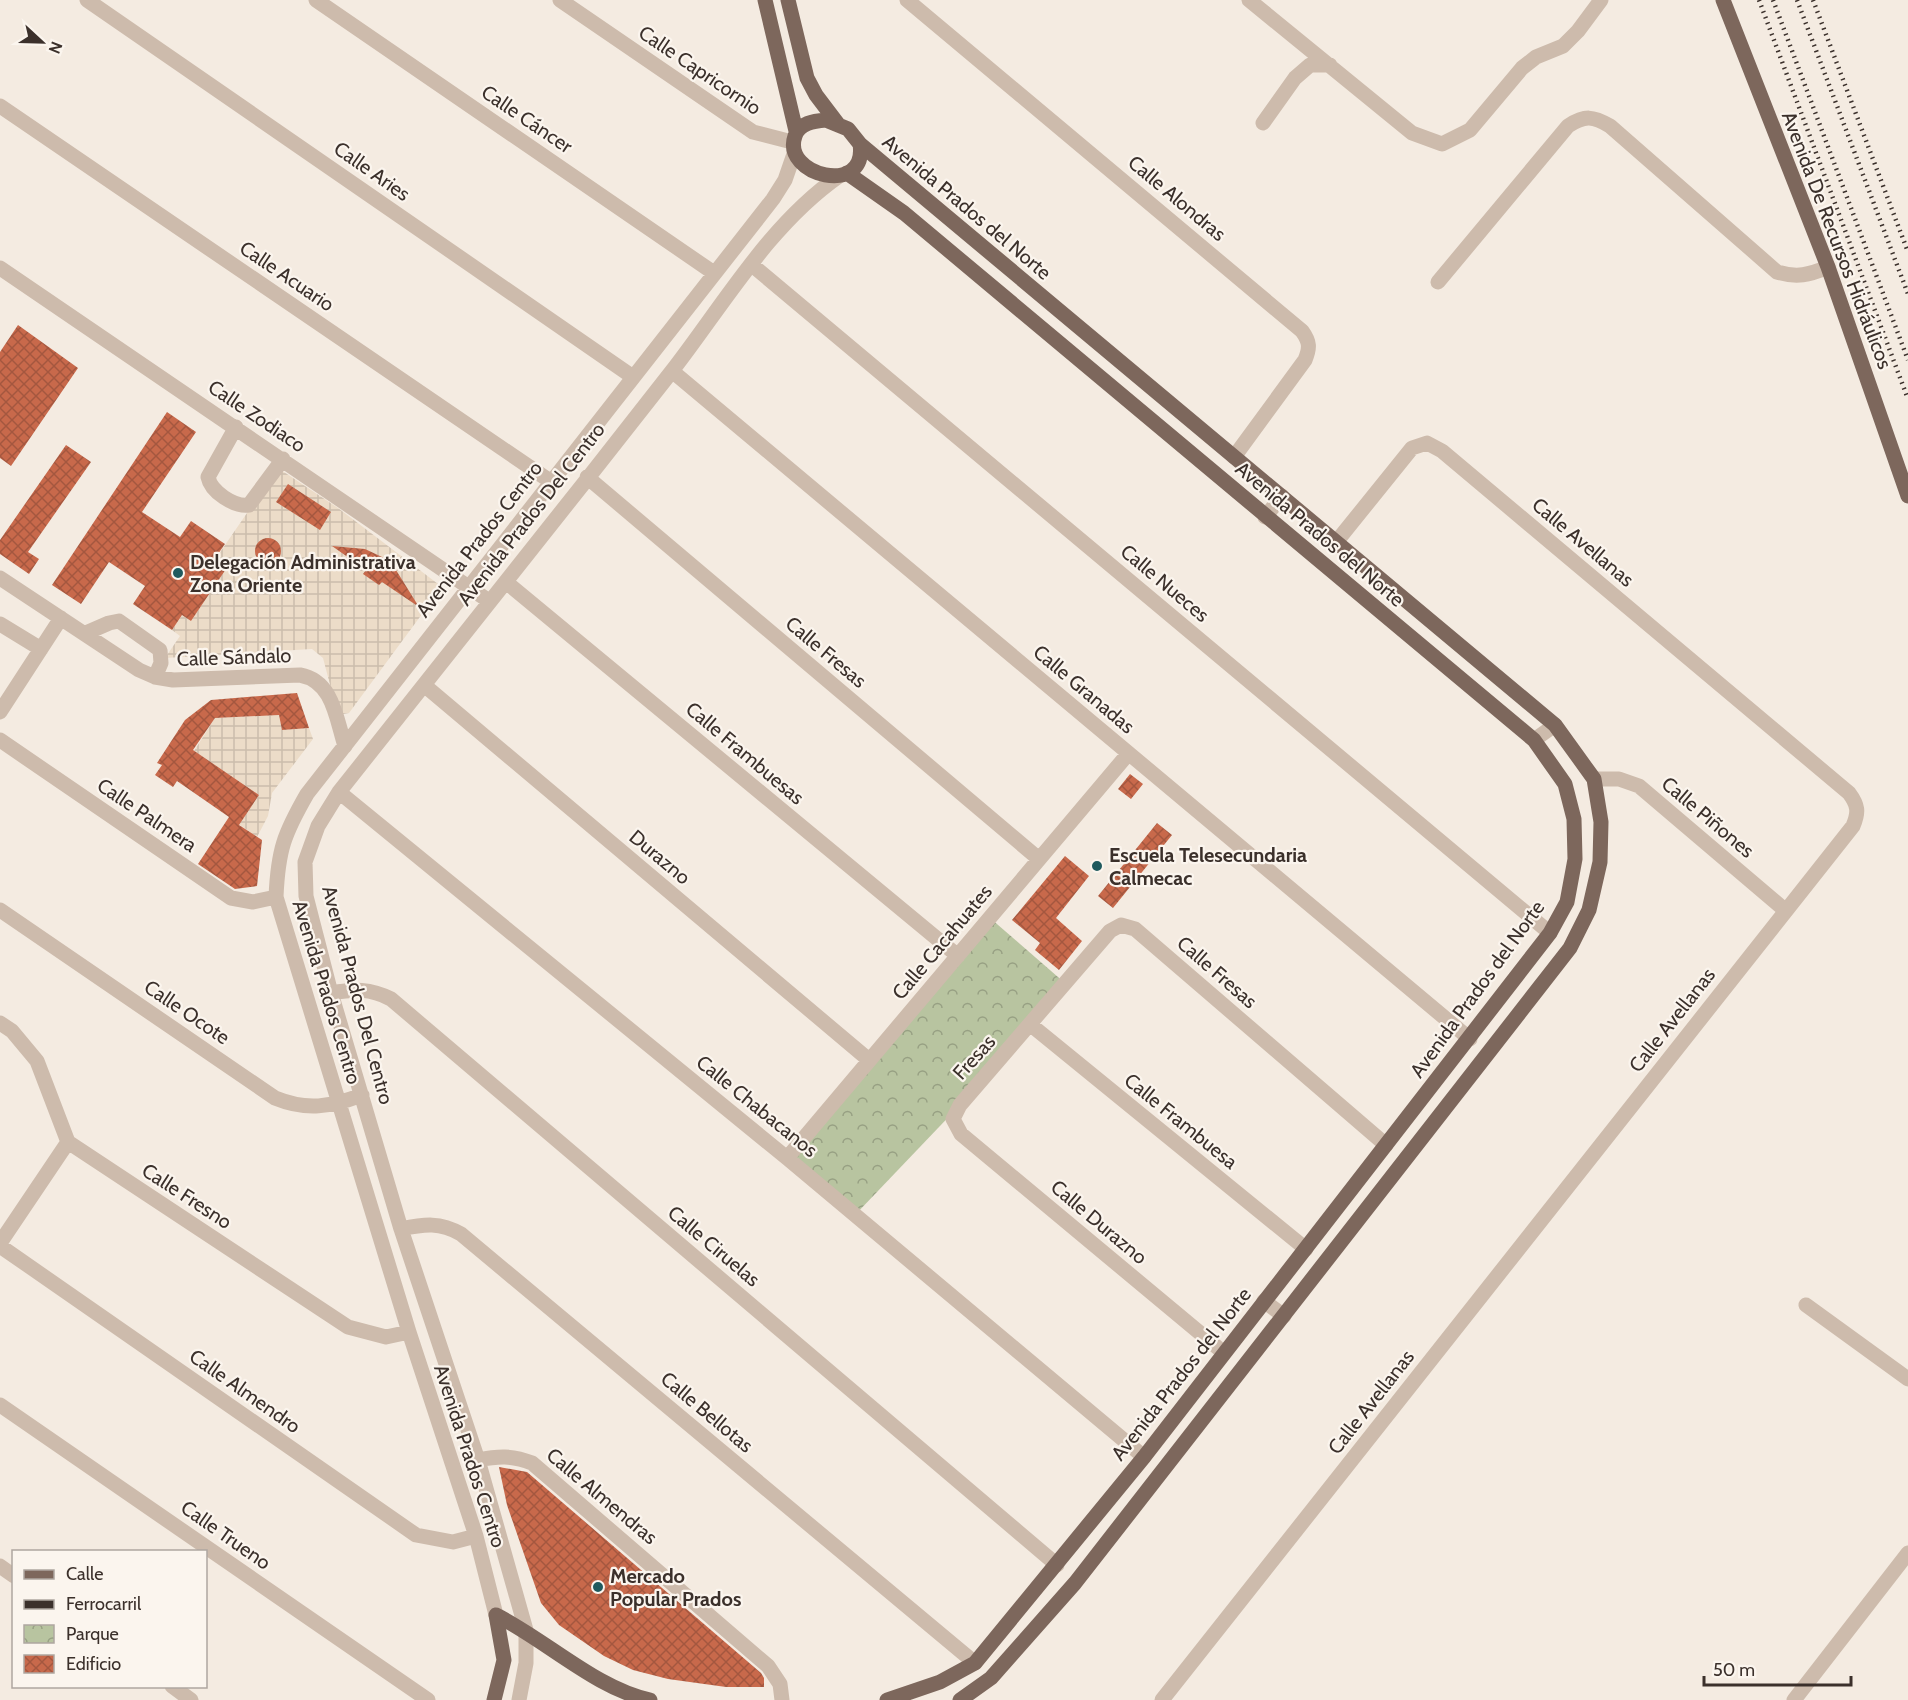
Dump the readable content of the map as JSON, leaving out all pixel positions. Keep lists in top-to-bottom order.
{
  "streets": {
    "main road": ["Avenida Prados del Norte", "Avenida De Recursos Hidráulicos", "Avenida Prados Centro"],
    "street": [
      "Calle Capricornio",
      "Calle Cáncer",
      "Calle Aries",
      "Calle Alondras",
      "Calle Acuario",
      "Calle Zodiaco",
      "Avenida Prados Del Centro",
      "Calle Avellanas",
      "Calle Nueces",
      "Calle Fresas",
      "Calle Sándalo",
      "Calle Granadas",
      "Calle Frambuesas",
      "Calle Palmera",
      "Calle Piñones",
      "Durazno",
      "Calle Cacahuates",
      "Calle Ocote",
      "Fresas",
      "Calle Chabacanos",
      "Calle Frambuesa",
      "Calle Fresno",
      "Calle Durazno",
      "Calle Ciruelas",
      "Calle Almendro",
      "Calle Bellotas",
      "Calle Almendras",
      "Calle Trueno"
    ]
  },
  "crossings": [
    ["Calle Capricornio", "Avenida Prados del Norte"],
    ["Calle Capricornio", "Avenida Prados Del Centro"],
    ["Calle Capricornio", "Avenida Prados Centro"],
    ["Calle Cáncer", "Avenida Prados Centro"],
    ["Calle Aries", "Avenida Prados Centro"],
    ["Calle Alondras", "Avenida Prados del Norte"],
    ["Avenida Prados del Norte", "Avenida Prados Del Centro"],
    ["Avenida Prados del Norte", "Avenida Prados Centro"],
    ["Avenida Prados del Norte", "Calle Avellanas"],
    ["Avenida Prados del Norte", "Calle Nueces"],
    ["Avenida Prados del Norte", "Calle Fresas"],
    ["Avenida Prados del Norte", "Calle Granadas"],
    ["Avenida Prados del Norte", "Calle Piñones"],
    ["Avenida Prados del Norte", "Calle Chabacanos"],
    ["Avenida Prados del Norte", "Calle Frambuesa"],
    ["Avenida Prados del Norte", "Calle Durazno"],
    ["Avenida Prados del Norte", "Calle Ciruelas"],
    ["Avenida Prados del Norte", "Calle Bellotas"],
    ["Calle Acuario", "Avenida Prados Centro"],
    ["Calle Zodiaco", "Avenida Prados Del Centro"],
    ["Calle Zodiaco", "Avenida Prados Centro"],
    ["Avenida Prados Del Centro", "Avenida Prados Centro"],
    ["Avenida Prados Del Centro", "Calle Nueces"],
    ["Avenida Prados Del Centro", "Calle Fresas"],
    ["Avenida Prados Del Centro", "Calle Granadas"],
    ["Avenida Prados Del Centro", "Calle Frambuesas"],
    ["Avenida Prados Del Centro", "Durazno"],
    ["Avenida Prados Del Centro", "Calle Ocote"],
    ["Avenida Prados Del Centro", "Calle Chabacanos"],
    ["Avenida Prados Del Centro", "Calle Ciruelas"],
    ["Avenida Prados Del Centro", "Calle Bellotas"],
    ["Avenida Prados Del Centro", "Calle Almendras"],
    ["Avenida Prados Centro", "Calle Sándalo"],
    ["Avenida Prados Centro", "Calle Palmera"],
    ["Avenida Prados Centro", "Calle Ocote"],
    ["Avenida Prados Centro", "Calle Fresno"],
    ["Avenida Prados Centro", "Calle Almendro"],
    ["Calle Avellanas", "Calle Piñones"],
    ["Calle Fresas", "Calle Cacahuates"],
    ["Calle Fresas", "Fresas"],
    ["Calle Fresas", "Calle Frambuesa"],
    ["Calle Granadas", "Calle Cacahuates"],
    ["Calle Frambuesas", "Calle Cacahuates"],
    ["Durazno", "Calle Cacahuates"],
    ["Calle Cacahuates", "Calle Chabacanos"],
    ["Fresas", "Calle Frambuesa"],
    ["Fresas", "Calle Durazno"]
  ],
  "places": ["Delegación Administrativa Zona Oriente", "Escuela Telesecundaria Calmecac", "Mercado Popular Prados"],
  "legend": [
    "Calle",
    "Ferrocarril",
    "Parque",
    "Edificio"
  ],
  "scale_bar": "50 m",
  "north": "right"
}
